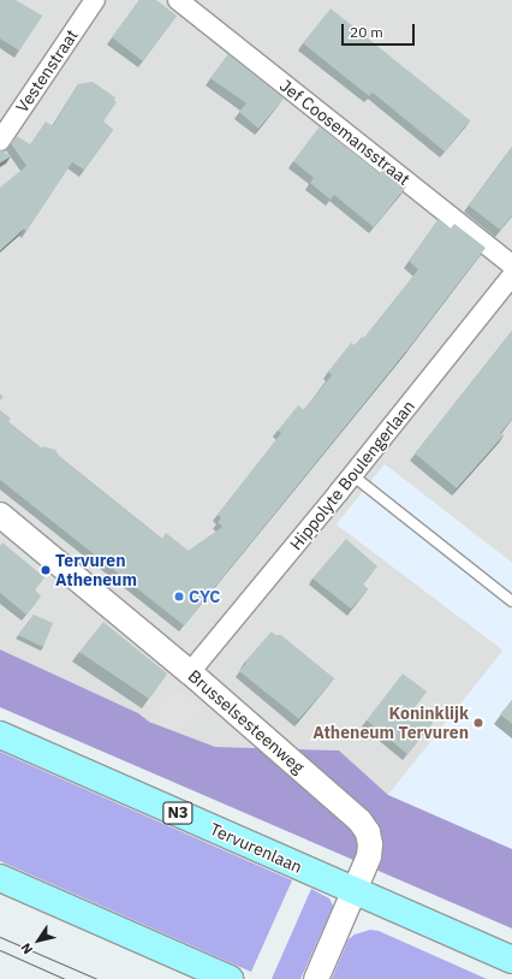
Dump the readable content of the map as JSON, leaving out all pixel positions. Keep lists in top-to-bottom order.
{
  "streets": {
    "main road": ["N3", "Tervurenlaan"],
    "street": [
      "Vestenstraat",
      "Jef Coosemansstraat",
      "Hippolyte Boulengerlaan",
      "Brusselsesteenweg"
    ]
  },
  "crossings": [
    ["Hippolyte Boulengerlaan", "Brusselsesteenweg"],
    ["Brusselsesteenweg", "Tervurenlaan"]
  ],
  "places": ["Tervuren Atheneum", "CYC", "Koninklijk Atheneum Tervuren"],
  "scale_bar": "20 m",
  "north": "bottom left"
}
